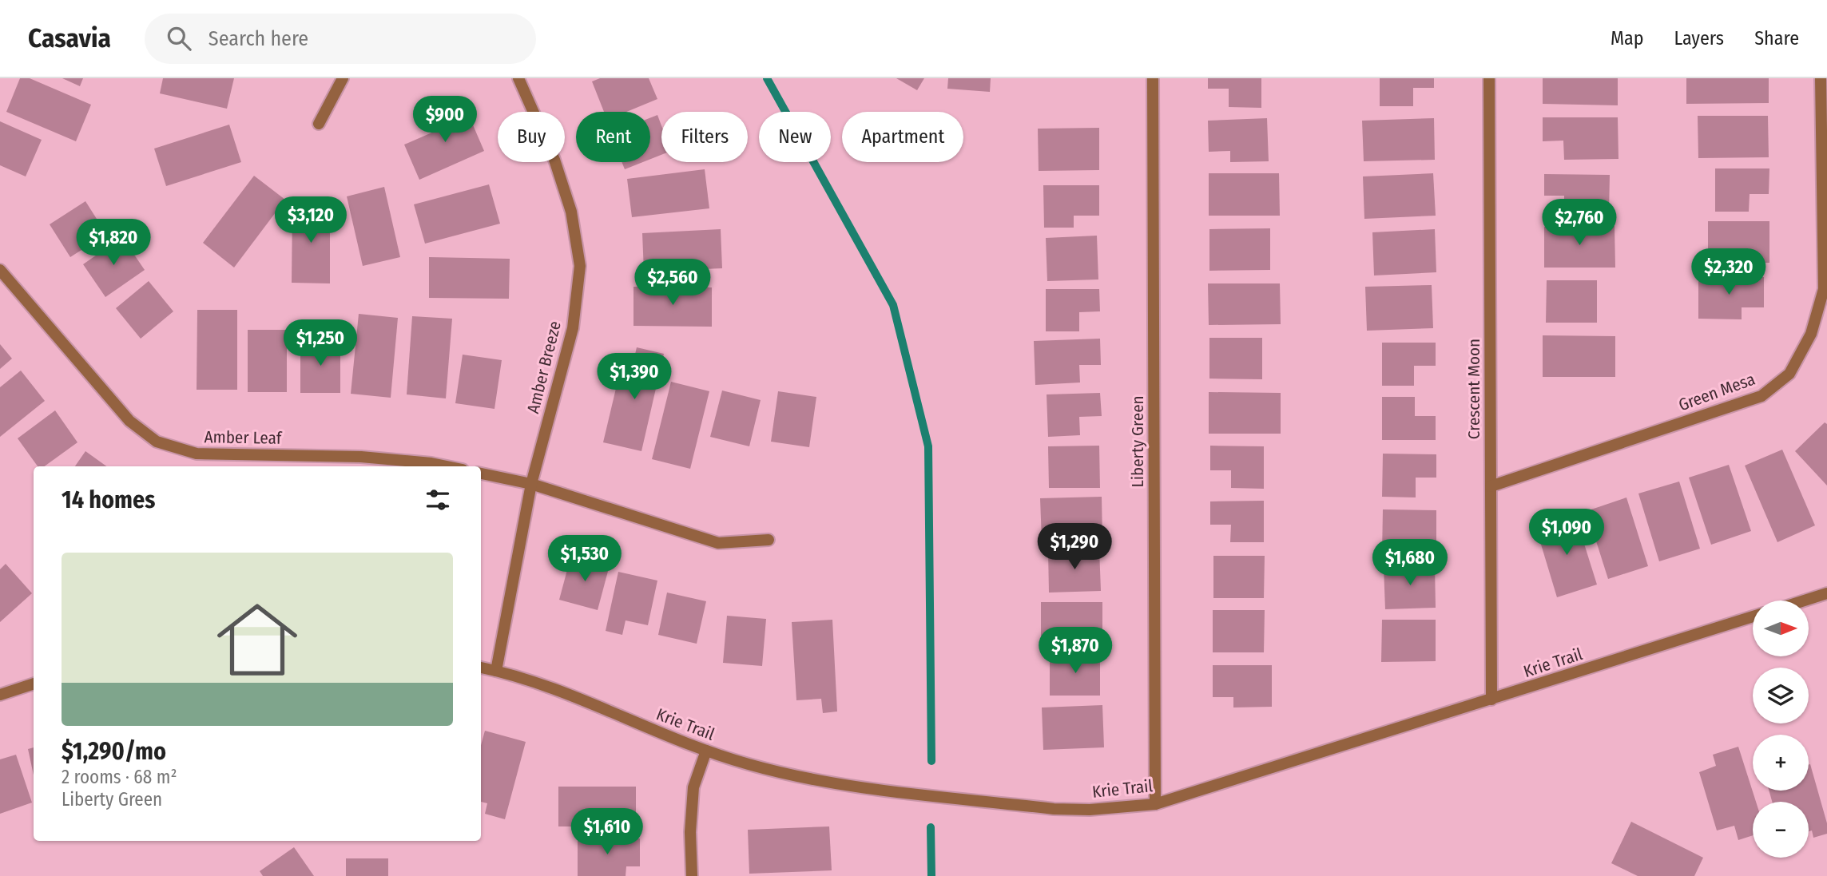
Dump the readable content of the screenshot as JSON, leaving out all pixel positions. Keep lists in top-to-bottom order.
{
  "streets": {
    "street": [
      "Amber Breeze",
      "Crescent Moon",
      "Green Mesa",
      "Amber Leaf",
      "Liberty Green",
      "Krie Trail"
    ]
  },
  "crossings": [
    ["Amber Breeze", "Krie Trail"],
    ["Crescent Moon", "Green Mesa"],
    ["Crescent Moon", "Krie Trail"],
    ["Liberty Green", "Krie Trail"]
  ],
  "north": "right",
  "page": {
    "header": "Casavia",
    "search": "Search here",
    "nav": ["Map", "Layers", "Share"],
    "price": [
      "$900",
      "$3,120",
      "$2,760",
      "$1,820",
      "$2,320",
      "$2,560",
      "$1,250",
      "$1,390",
      "$1,090",
      "$1,290",
      "$1,530",
      "$1,680",
      "$1,870",
      "$1,610"
    ],
    "chip": [
      "Buy",
      "Rent",
      "Filters",
      "New",
      "Apartment"
    ],
    "heading": "14 homes",
    "list": [
      {
        "name": "$1,290/mo",
        "note": "2 rooms · 68 m² · Liberty Green"
      }
    ],
    "map_buttons": ["+", "−"]
  }
}
